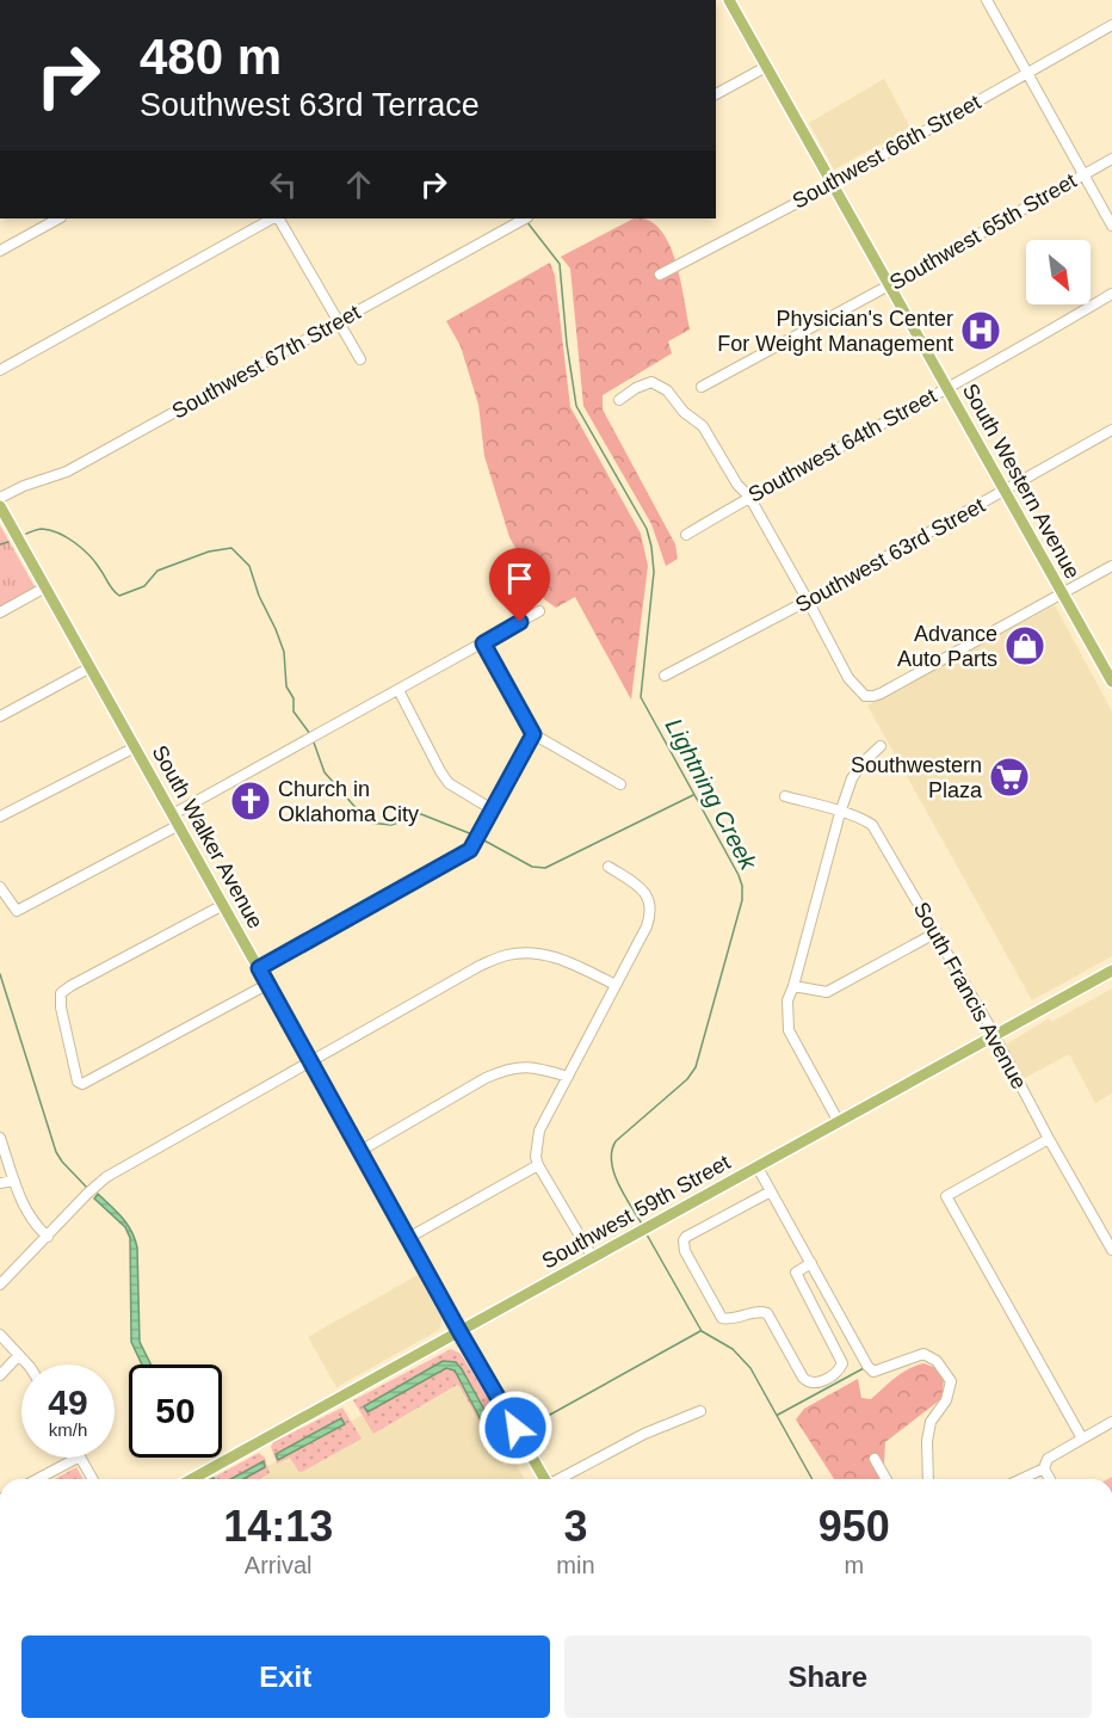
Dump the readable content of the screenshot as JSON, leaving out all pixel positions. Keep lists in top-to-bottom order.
{
  "streets": {
    "main road": ["South Western Avenue", "South Walker Avenue", "Southwest 59th Street"],
    "street": [
      "Southwest 66th Street",
      "Southwest 65th Street",
      "Southwest 67th Street",
      "Southwest 64th Street",
      "Southwest 63rd Street",
      "South Francis Avenue"
    ]
  },
  "crossings": [
    ["Southwest 66th Street", "South Western Avenue"],
    ["Southwest 65th Street", "South Western Avenue"],
    ["Southwest 64th Street", "South Western Avenue"],
    ["South Western Avenue", "Southwest 63rd Street"],
    ["South Walker Avenue", "Southwest 59th Street"],
    ["South Francis Avenue", "Southwest 59th Street"]
  ],
  "water": ["Lightning Creek"],
  "places": {
    "hospital": ["Physician's Center For Weight Management"],
    "shop": ["Advance Auto Parts"],
    "supermarket": ["Southwestern Plaza"],
    "church": ["Church in Oklahoma City"]
  },
  "north": "bottom right",
  "page": {
    "turn": ["480 m", "Southwest 63rd Terrace"],
    "speed": "49 km/h",
    "limit": "50",
    "eta": [
      "14:13",
      "Arrival",
      "3",
      "min",
      "950",
      "m"
    ],
    "buttons": ["Exit", "Share"]
  }
}
